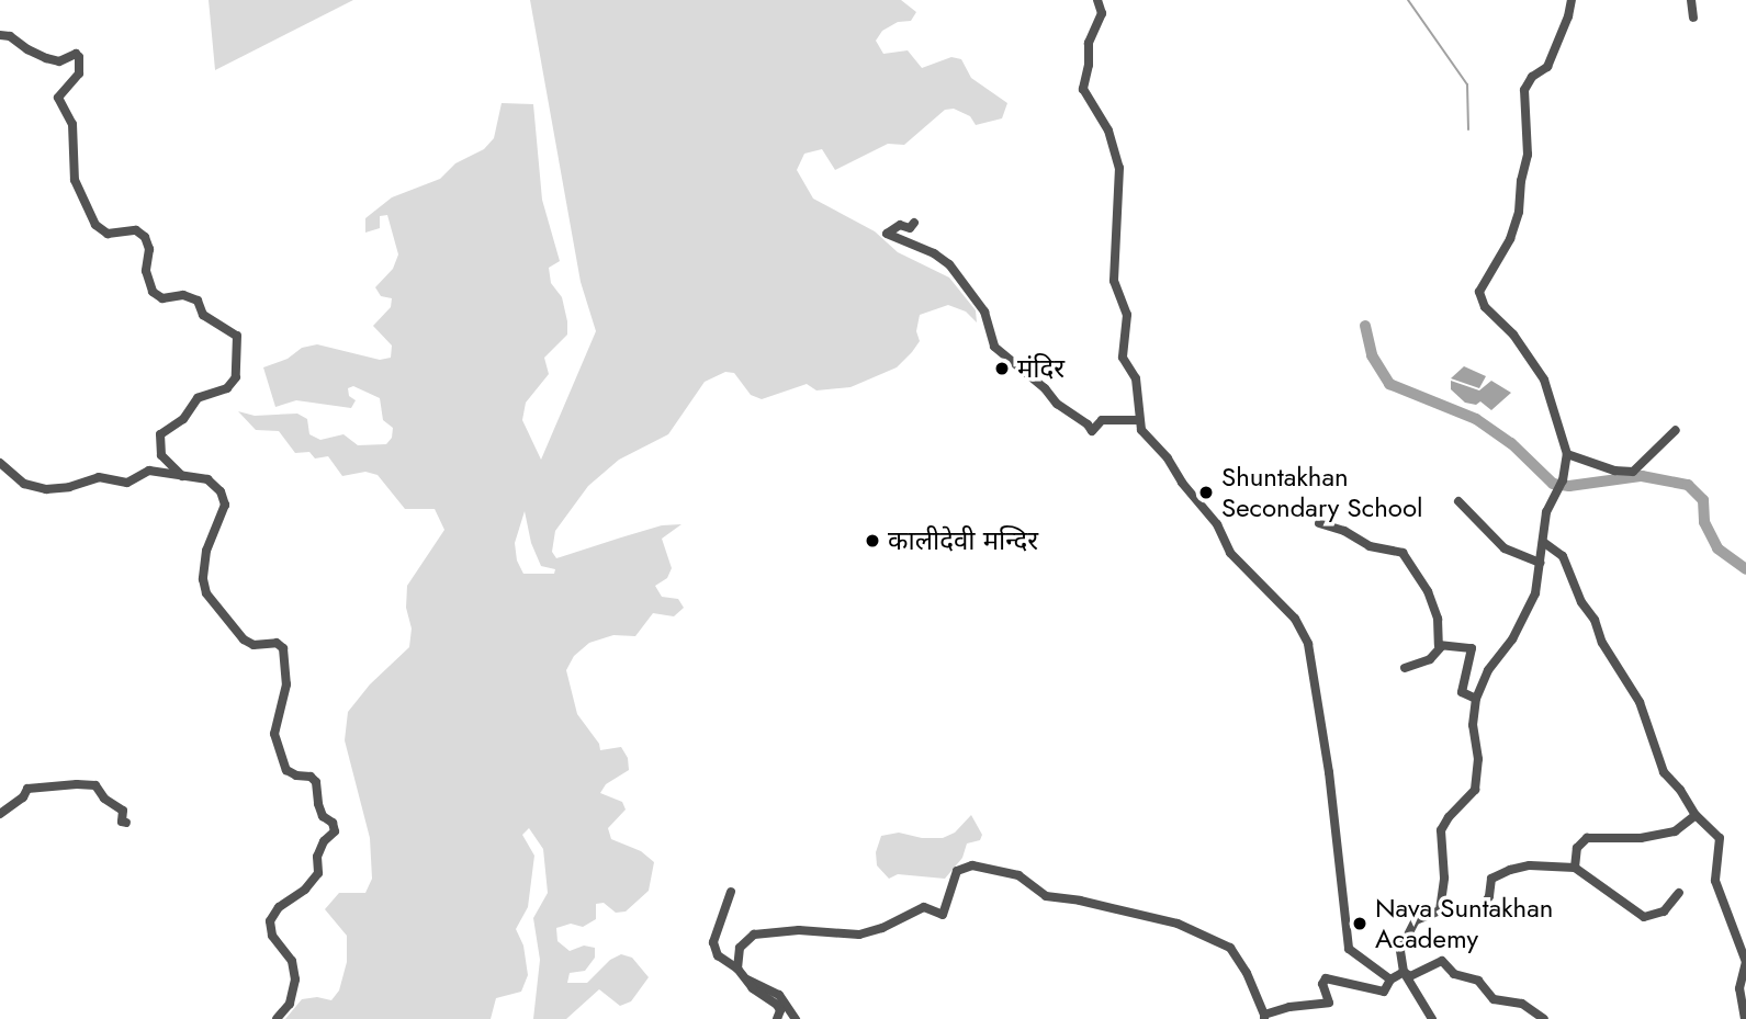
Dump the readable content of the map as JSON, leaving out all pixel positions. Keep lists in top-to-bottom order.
{
  "places": [
    "मंदिर",
    "Shuntakhan Secondary School",
    "कालीदेवी मन्दिर",
    "Nava Suntakhan Academy"
  ]
}
